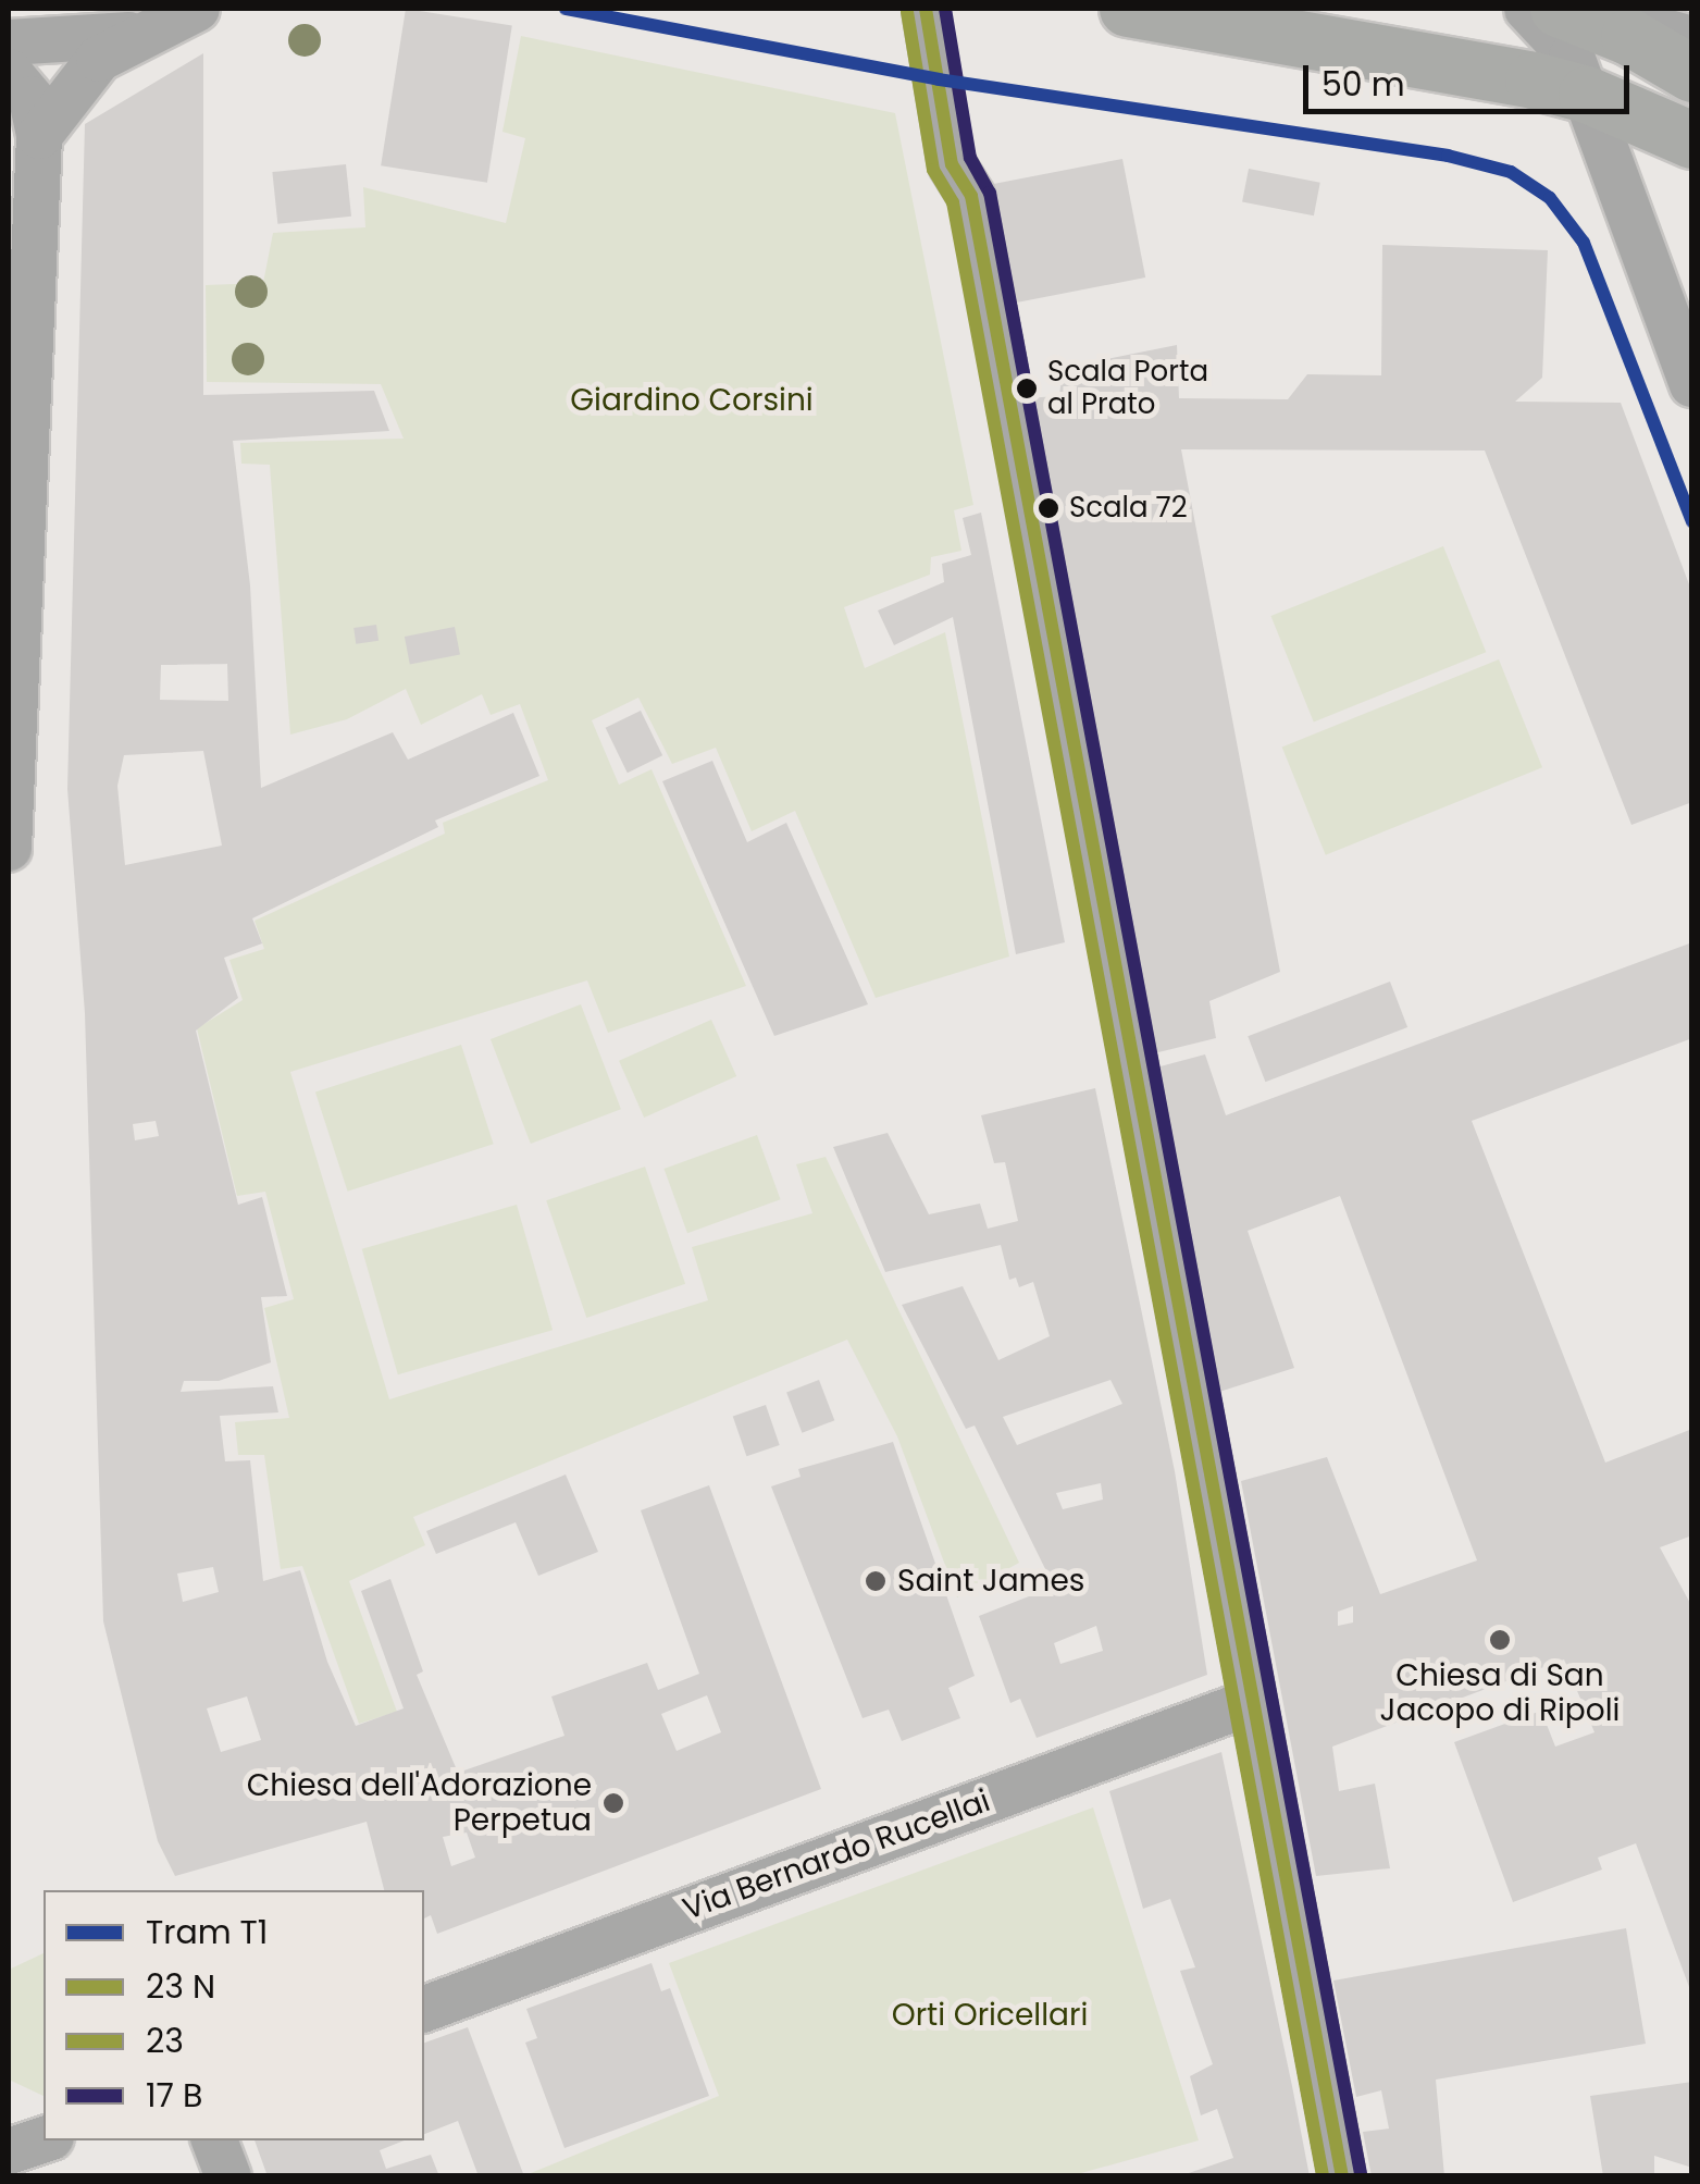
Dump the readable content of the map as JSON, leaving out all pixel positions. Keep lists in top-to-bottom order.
{
  "streets": {
    "street": ["Via Bernardo Rucellai"]
  },
  "parks": ["Giardino Corsini", "Orti Oricellari"],
  "places": [
    "Scala Porta al Prato",
    "Scala 72",
    "Saint James",
    "Chiesa di San Jacopo di Ripoli",
    "Chiesa dell'Adorazione Perpetua"
  ],
  "lines": ["tram line T1", "transit line 23"],
  "legend": [
    "Tram T1",
    "23 N",
    "23",
    "17 B"
  ],
  "scale_bar": "50 m"
}
